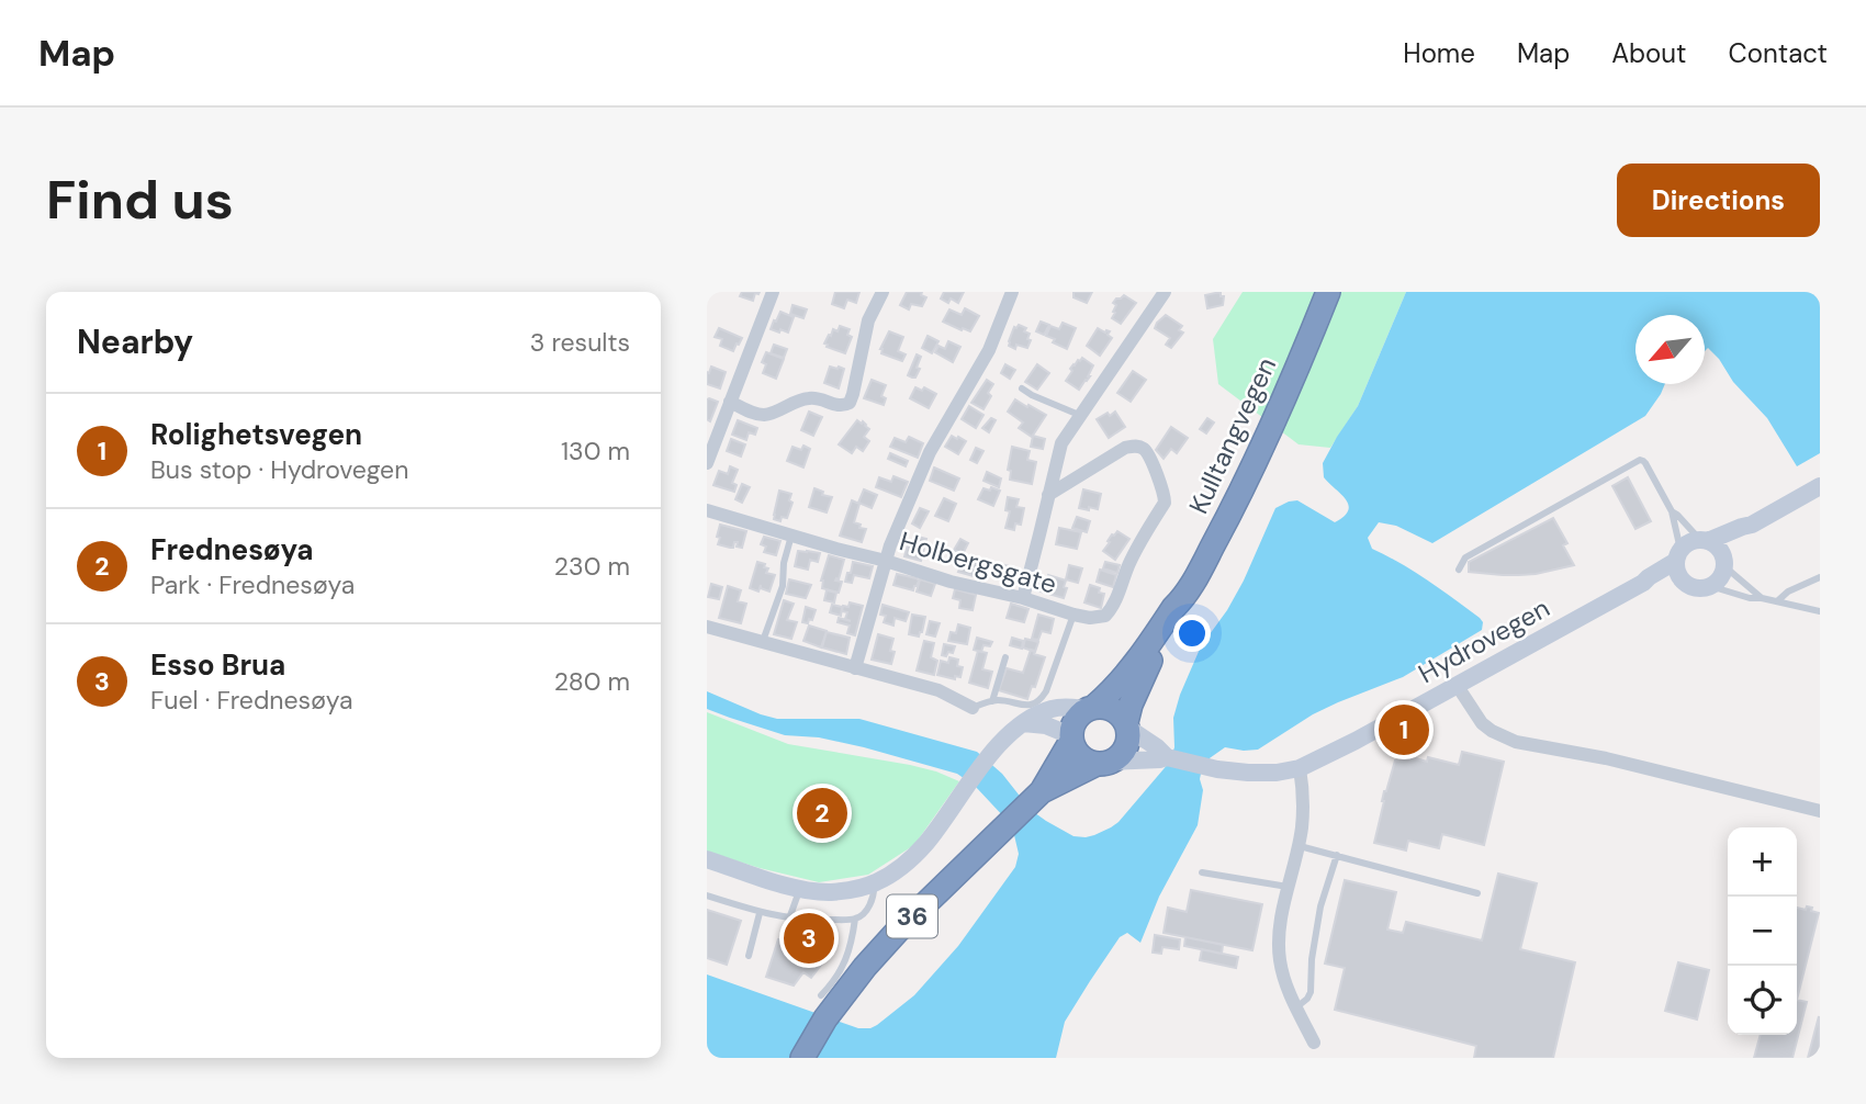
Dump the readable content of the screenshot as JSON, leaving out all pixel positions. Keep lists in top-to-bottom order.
{
  "streets": {
    "highway": ["Kulltangvegen", "36"],
    "street": ["Holbergsgate", "Hydrovegen"]
  },
  "crossings": [
    ["Kulltangvegen", "36"]
  ],
  "north": "bottom left",
  "page": {
    "header": "Map",
    "nav": [
      "Home",
      "Map",
      "About",
      "Contact"
    ],
    "buttons": "Directions",
    "title": "Find us",
    "heading": ["Nearby", "3 results"],
    "list": [
      {
        "mark": "1",
        "name": "Rolighetsvegen",
        "note": "Bus stop · Hydrovegen",
        "value": "130 m"
      },
      {
        "mark": "2",
        "name": "Frednesøya",
        "note": "Park · Frednesøya",
        "value": "230 m"
      },
      {
        "mark": "3",
        "name": "Esso Brua",
        "note": "Fuel · Frednesøya",
        "value": "280 m"
      }
    ],
    "pins": ["1", "2", "3"],
    "map_buttons": ["+", "−"]
  }
}
